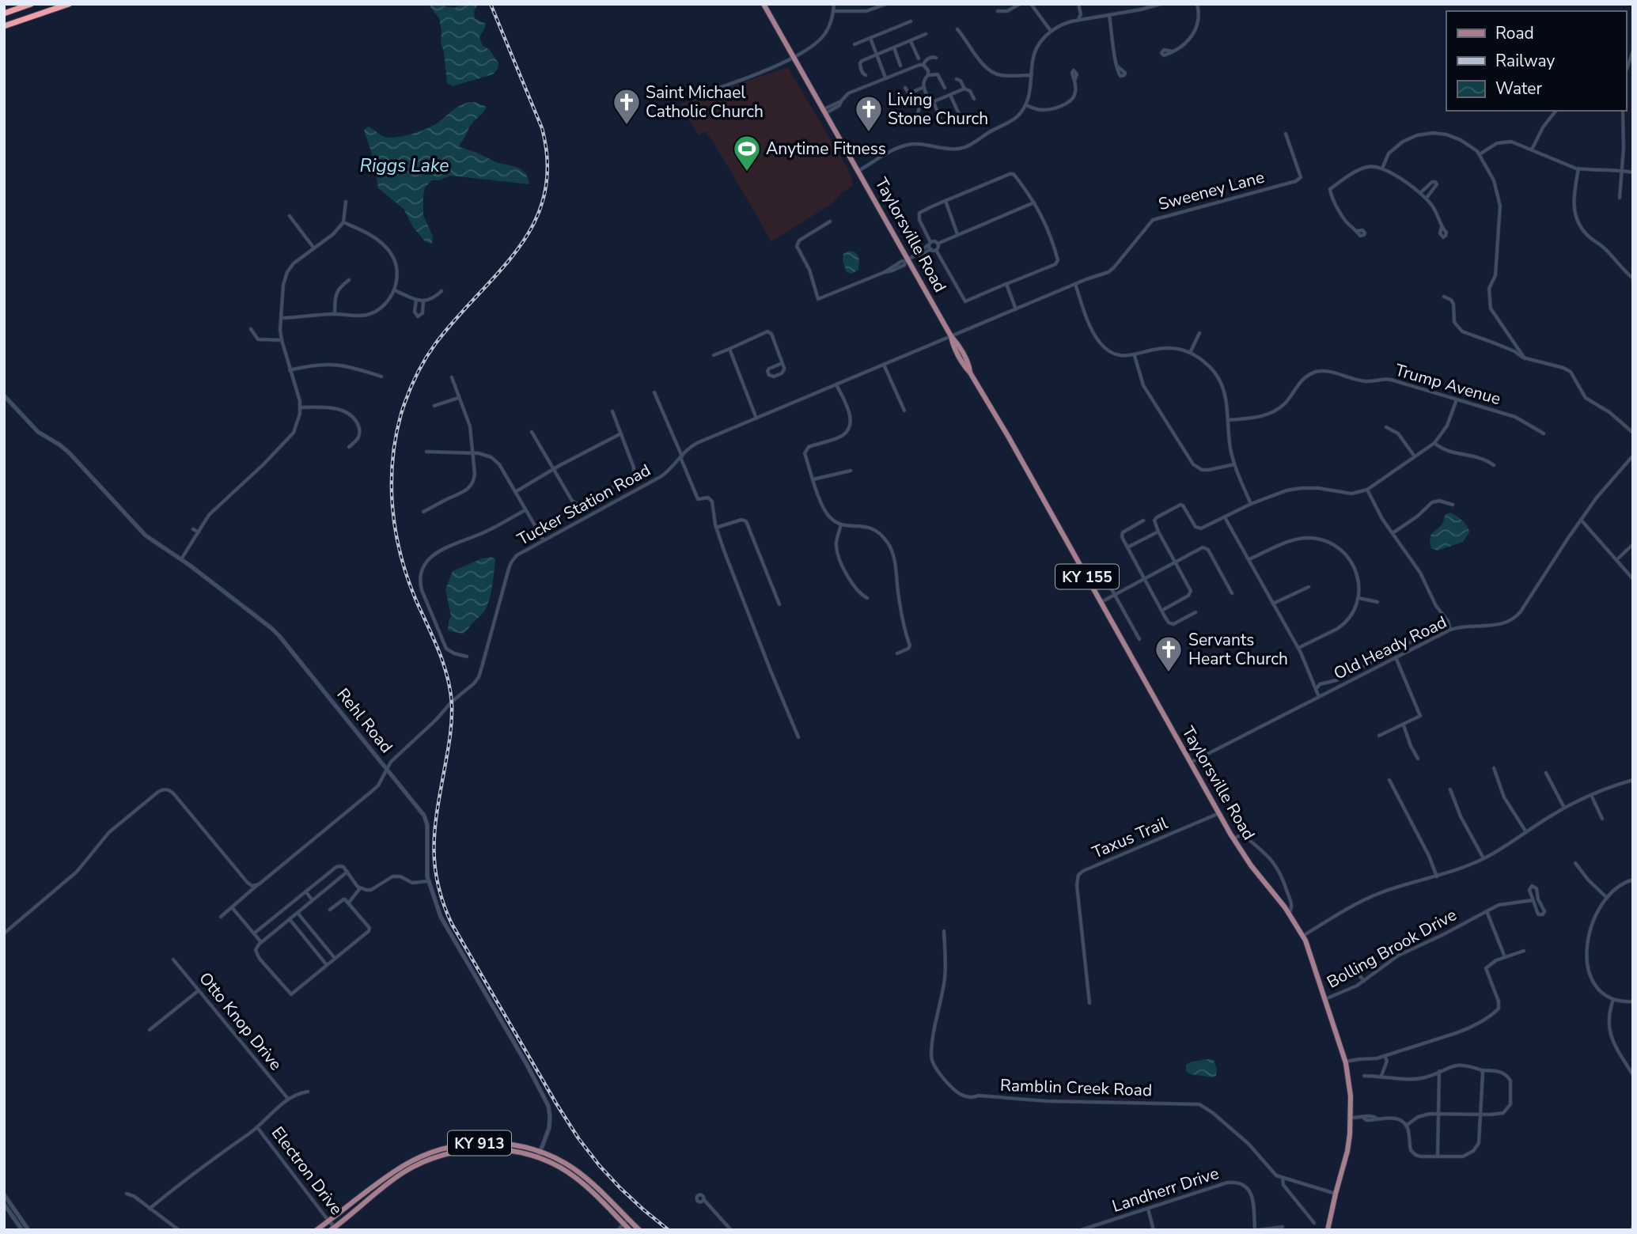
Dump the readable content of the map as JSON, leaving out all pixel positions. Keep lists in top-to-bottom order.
{
  "streets": {
    "main road": ["Taylorsville Road", "KY 155", "KY 913"],
    "street": [
      "Sweeney Lane",
      "Trump Avenue",
      "Tucker Station Road",
      "Old Heady Road",
      "Rehl Road",
      "Taxus Trail",
      "Bolling Brook Drive",
      "Otto Knop Drive",
      "Ramblin Creek Road",
      "Electron Drive",
      "Landherr Drive"
    ]
  },
  "crossings": [
    ["Sweeney Lane", "Taylorsville Road"],
    ["Sweeney Lane", "Tucker Station Road"],
    ["Taylorsville Road", "Tucker Station Road"],
    ["Taylorsville Road", "Old Heady Road"],
    ["Taylorsville Road", "Taxus Trail"],
    ["Taylorsville Road", "Bolling Brook Drive"],
    ["Taylorsville Road", "Ramblin Creek Road"],
    ["Tucker Station Road", "Rehl Road"],
    ["Rehl Road", "KY 913"],
    ["KY 913", "Electron Drive"]
  ],
  "water": ["Riggs Lake"],
  "places": {
    "church": ["Saint Michael Catholic Church", "Living Stone Church", "Servants Heart Church"],
    "sports": ["Anytime Fitness"]
  },
  "legend": ["Road", "Railway", "Water"]
}
